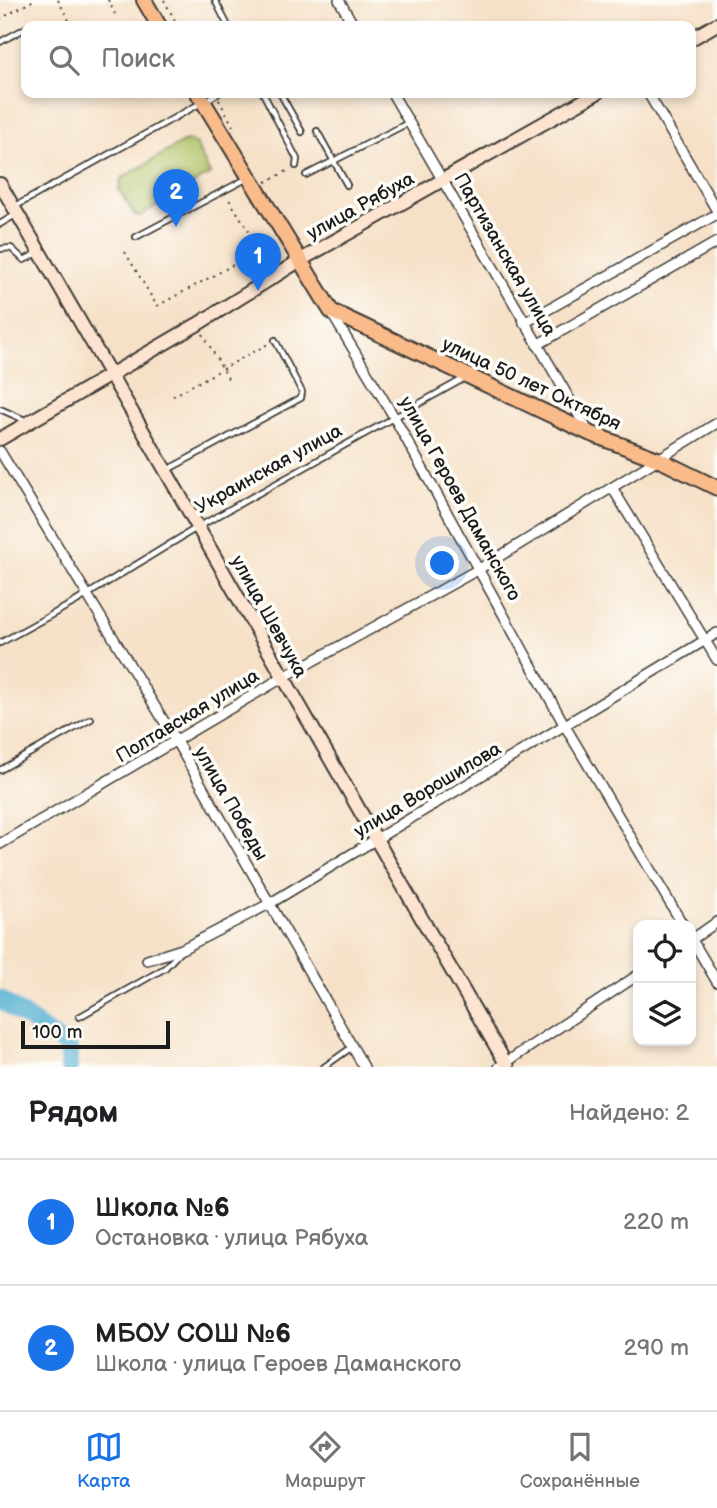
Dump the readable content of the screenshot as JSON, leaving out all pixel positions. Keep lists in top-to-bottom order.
{
  "streets": {
    "main road": ["улица 50 лет Октября", "улица Героев Даманского"],
    "street": [
      "улица Рябуха",
      "Партизанская улица",
      "улица Шевчука",
      "Полтавская улица",
      "улица Ворошилова",
      "улица Победы"
    ],
    "lane": ["Украинская улица"]
  },
  "crossings": [
    ["улица Рябуха", "Партизанская улица"],
    ["улица Рябуха", "улица Героев Даманского"],
    ["улица Рябуха", "улица Шевчука"],
    ["Партизанская улица", "улица 50 лет Октября"],
    ["улица 50 лет Октября", "Украинская улица"],
    ["улица 50 лет Октября", "улица Героев Даманского"],
    ["улица 50 лет Октября", "Полтавская улица"],
    ["Украинская улица", "улица Героев Даманского"],
    ["Украинская улица", "улица Шевчука"],
    ["Украинская улица", "улица Победы"],
    ["улица Героев Даманского", "Полтавская улица"],
    ["улица Героев Даманского", "улица Ворошилова"],
    ["улица Шевчука", "Полтавская улица"],
    ["улица Шевчука", "улица Ворошилова"],
    ["Полтавская улица", "улица Победы"],
    ["улица Ворошилова", "улица Победы"]
  ],
  "scale_bar": "100 m",
  "page": {
    "search": "Поиск",
    "pins": ["2", "1"],
    "scale": "100 m",
    "heading": ["Рядом", "Найдено: 2"],
    "list": [
      {
        "mark": "1",
        "name": "Школа №6",
        "note": "Остановка · улица Рябуха",
        "value": "220 m"
      },
      {
        "mark": "2",
        "name": "МБОУ СОШ №6",
        "note": "Школа · улица Героев Даманского",
        "value": "290 m"
      }
    ],
    "nav": ["Карта", "Маршрут", "Сохранённые"]
  }
}
